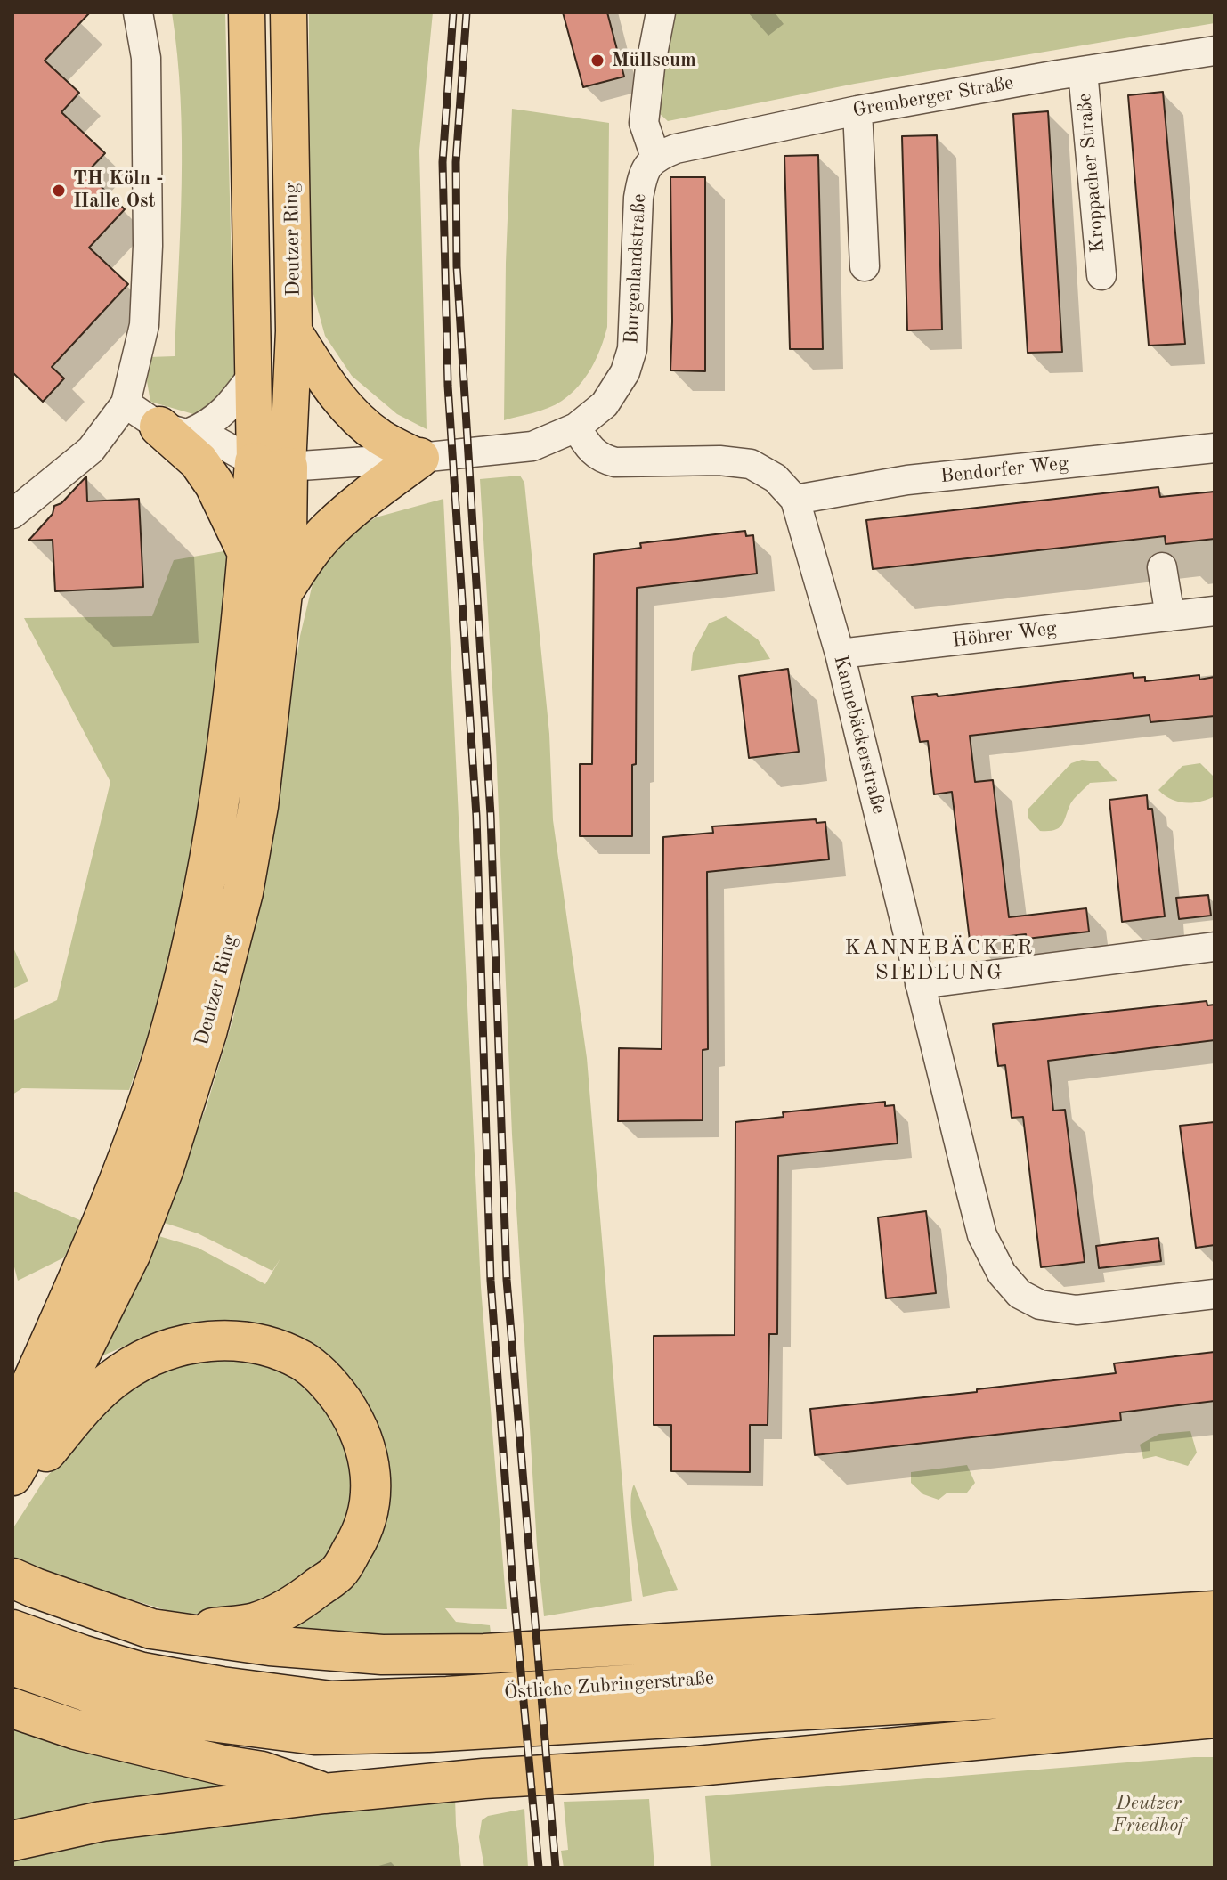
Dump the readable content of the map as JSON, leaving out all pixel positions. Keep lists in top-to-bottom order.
{
  "streets": {
    "highway": ["Deutzer Ring", "Östliche Zubringerstraße"],
    "street": [
      "Gremberger Straße",
      "Kroppacher Straße",
      "Burgenlandstraße",
      "Bendorfer Weg",
      "Höhrer Weg",
      "Kannebäckerstraße"
    ]
  },
  "crossings": [
    ["Gremberger Straße", "Kroppacher Straße"],
    ["Gremberger Straße", "Burgenlandstraße"],
    ["Burgenlandstraße", "Kannebäckerstraße"],
    ["Bendorfer Weg", "Kannebäckerstraße"],
    ["Höhrer Weg", "Kannebäckerstraße"]
  ],
  "districts": ["KANNEBÄCKER SIEDLUNG"],
  "parks": ["Deutzer Friedhof"],
  "places": ["Müllseum", "TH Köln - Halle Ost"]
}
